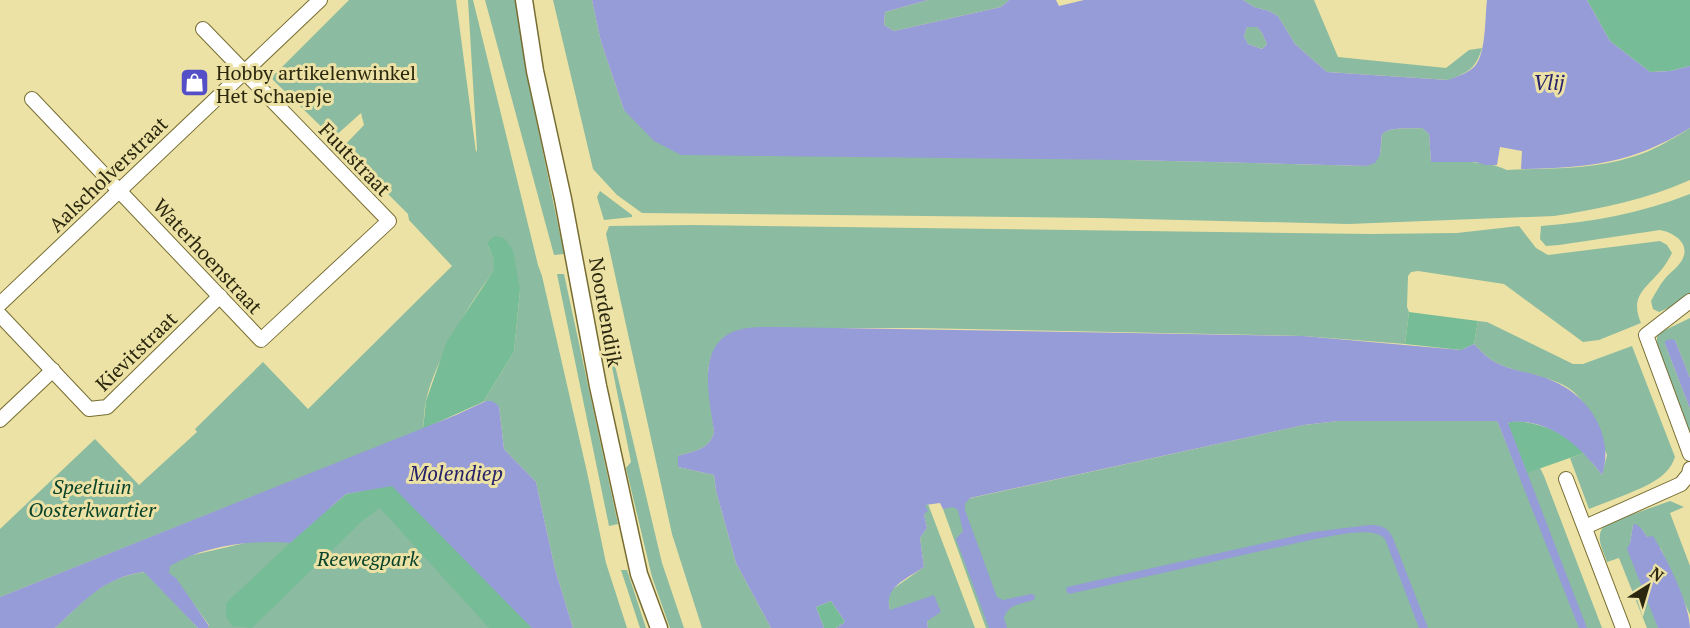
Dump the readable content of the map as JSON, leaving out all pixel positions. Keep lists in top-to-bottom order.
{
  "streets": {
    "street": [
      "Fuutstraat",
      "Aalscholverstraat",
      "Waterhoenstraat",
      "Noordendijk",
      "Kievitstraat"
    ]
  },
  "crossings": [
    ["Fuutstraat", "Aalscholverstraat"],
    ["Fuutstraat", "Waterhoenstraat"],
    ["Aalscholverstraat", "Waterhoenstraat"],
    ["Waterhoenstraat", "Kievitstraat"]
  ],
  "water": ["Vlij", "Molendiep"],
  "parks": ["Speeltuin Oosterkwartier", "Reewegpark"],
  "places": {
    "shop": ["Hobby artikelenwinkel Het Schaepje"]
  },
  "north": "top right"
}
